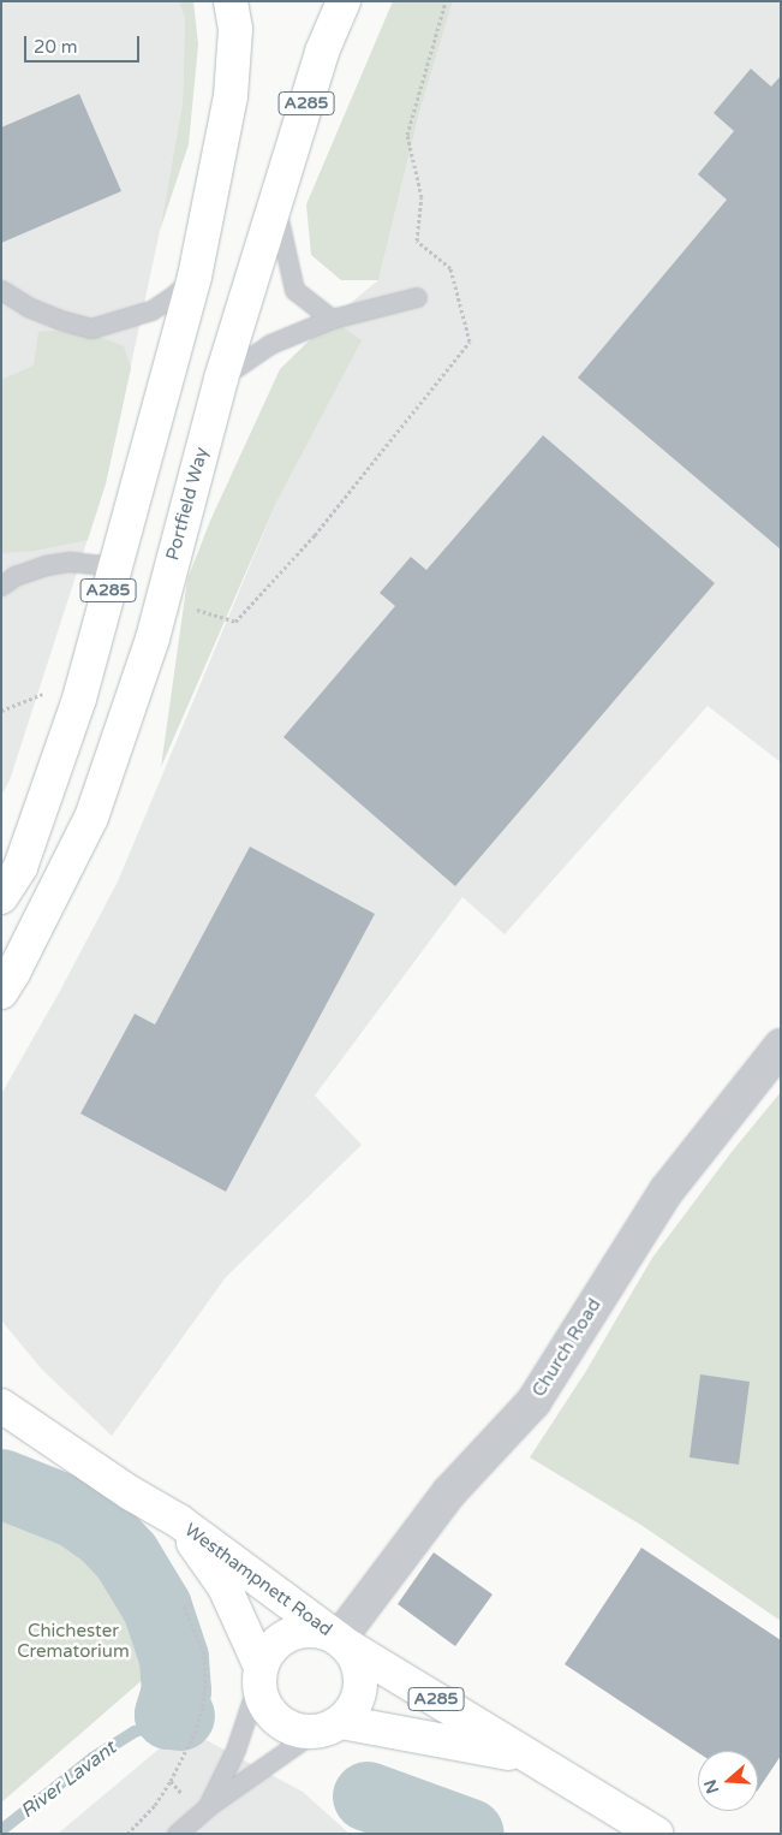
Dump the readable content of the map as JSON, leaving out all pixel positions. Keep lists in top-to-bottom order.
{
  "streets": {
    "main road": ["A285", "Portfield Way", "Westhampnett Road"],
    "street": ["Church Road"]
  },
  "crossings": [
    ["Church Road", "Westhampnett Road"]
  ],
  "water": ["River Lavant"],
  "parks": ["Chichester Crematorium"],
  "scale_bar": "20 m",
  "north": "left"
}
